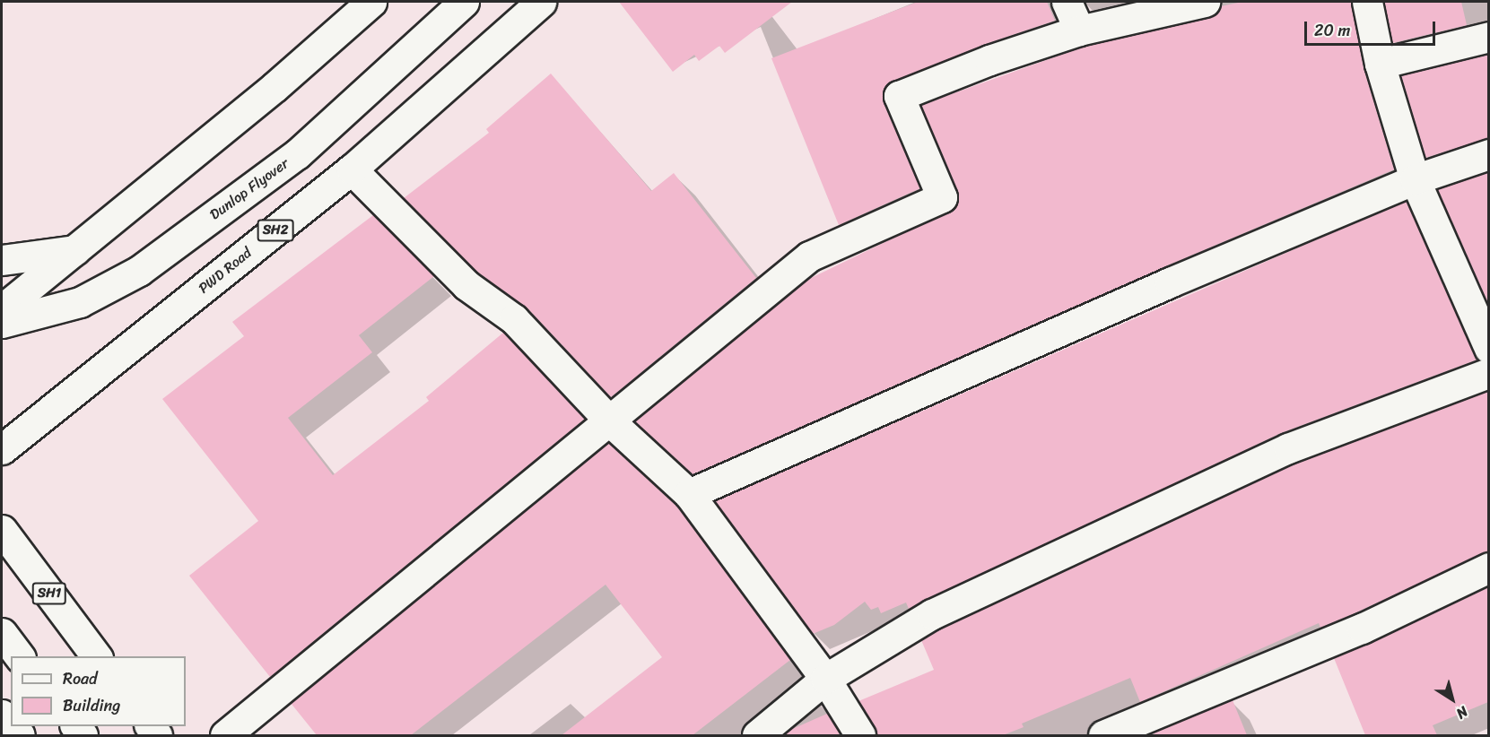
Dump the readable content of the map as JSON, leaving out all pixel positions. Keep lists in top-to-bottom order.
{
  "streets": {
    "street": [
      "Dunlop Flyover",
      "SH2",
      "PWD Road",
      "SH1"
    ]
  },
  "legend": ["Road", "Building"],
  "scale_bar": "20 m",
  "north": "bottom right"
}
